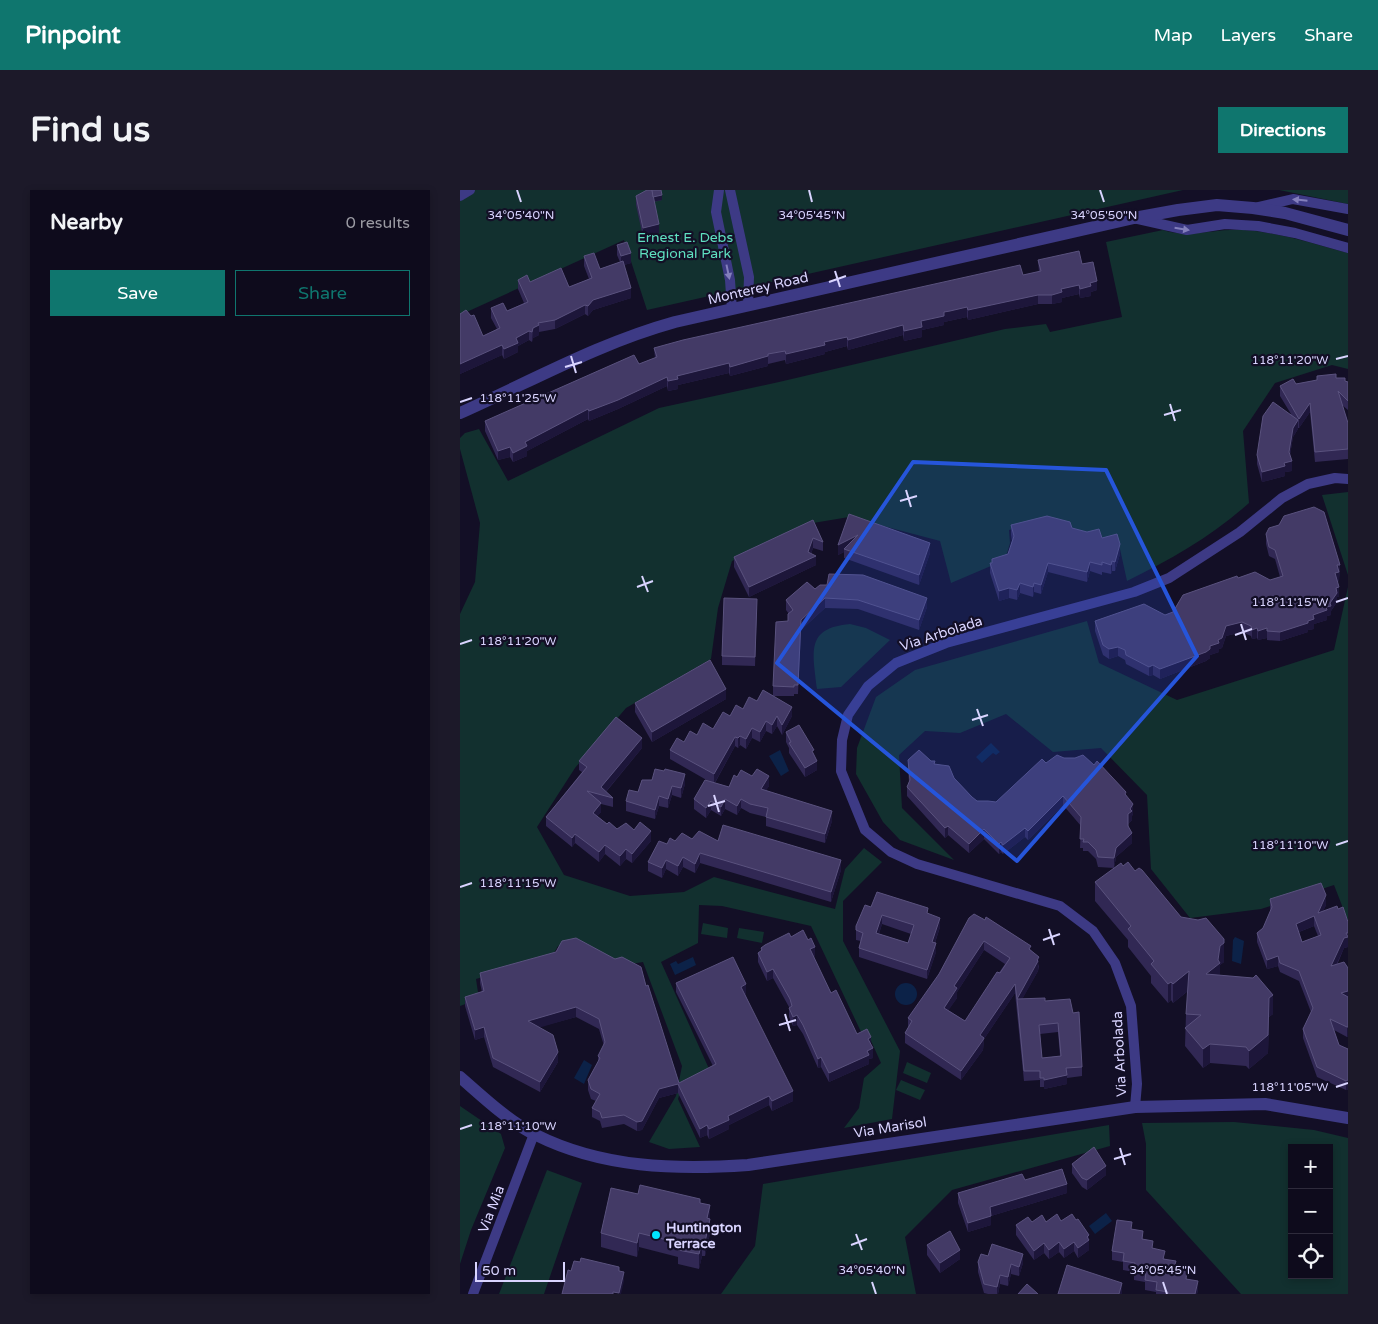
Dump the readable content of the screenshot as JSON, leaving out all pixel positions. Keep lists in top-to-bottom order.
{
  "streets": {
    "street": [
      "Monterey Road",
      "Via Arbolada",
      "Via Marisol",
      "Via Mia"
    ]
  },
  "crossings": [
    ["Via Arbolada", "Via Marisol"],
    ["Via Marisol", "Via Mia"]
  ],
  "parks": ["Ernest E. Debs Regional Park"],
  "places": ["Huntington Terrace"],
  "scale_bar": "50 m",
  "page": {
    "header": "Pinpoint",
    "nav": ["Map", "Layers", "Share"],
    "buttons": [
      "Directions",
      ["Save", "Share"]
    ],
    "title": "Find us",
    "heading": ["Nearby", "0 results"],
    "map_buttons": ["+", "−"],
    "scale": "50 m"
  },
  "coordinates": [
    "34°05'40\"N",
    "34°05'45\"N",
    "34°05'50\"N",
    "118°11'20\"W",
    "118°11'25\"W",
    "118°11'15\"W",
    "118°11'10\"W",
    "118°11'05\"W"
  ]
}
